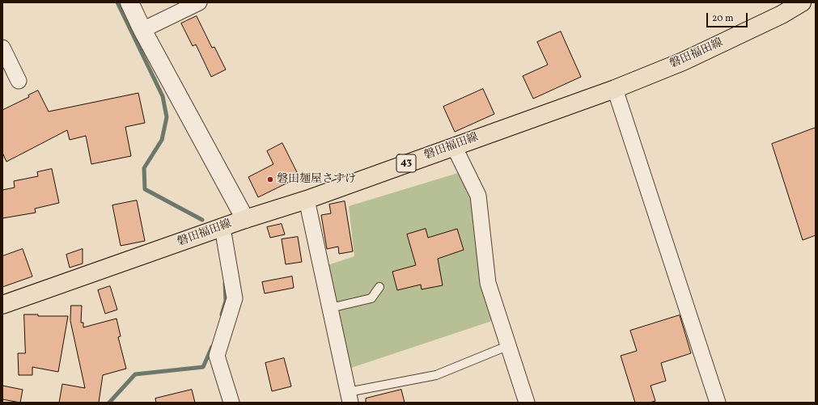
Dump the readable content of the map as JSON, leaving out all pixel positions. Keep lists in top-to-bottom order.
{
  "streets": {
    "main road": ["磐田福田線", "43"]
  },
  "places": ["磐田麺屋さすけ"],
  "scale_bar": "20 m"
}
